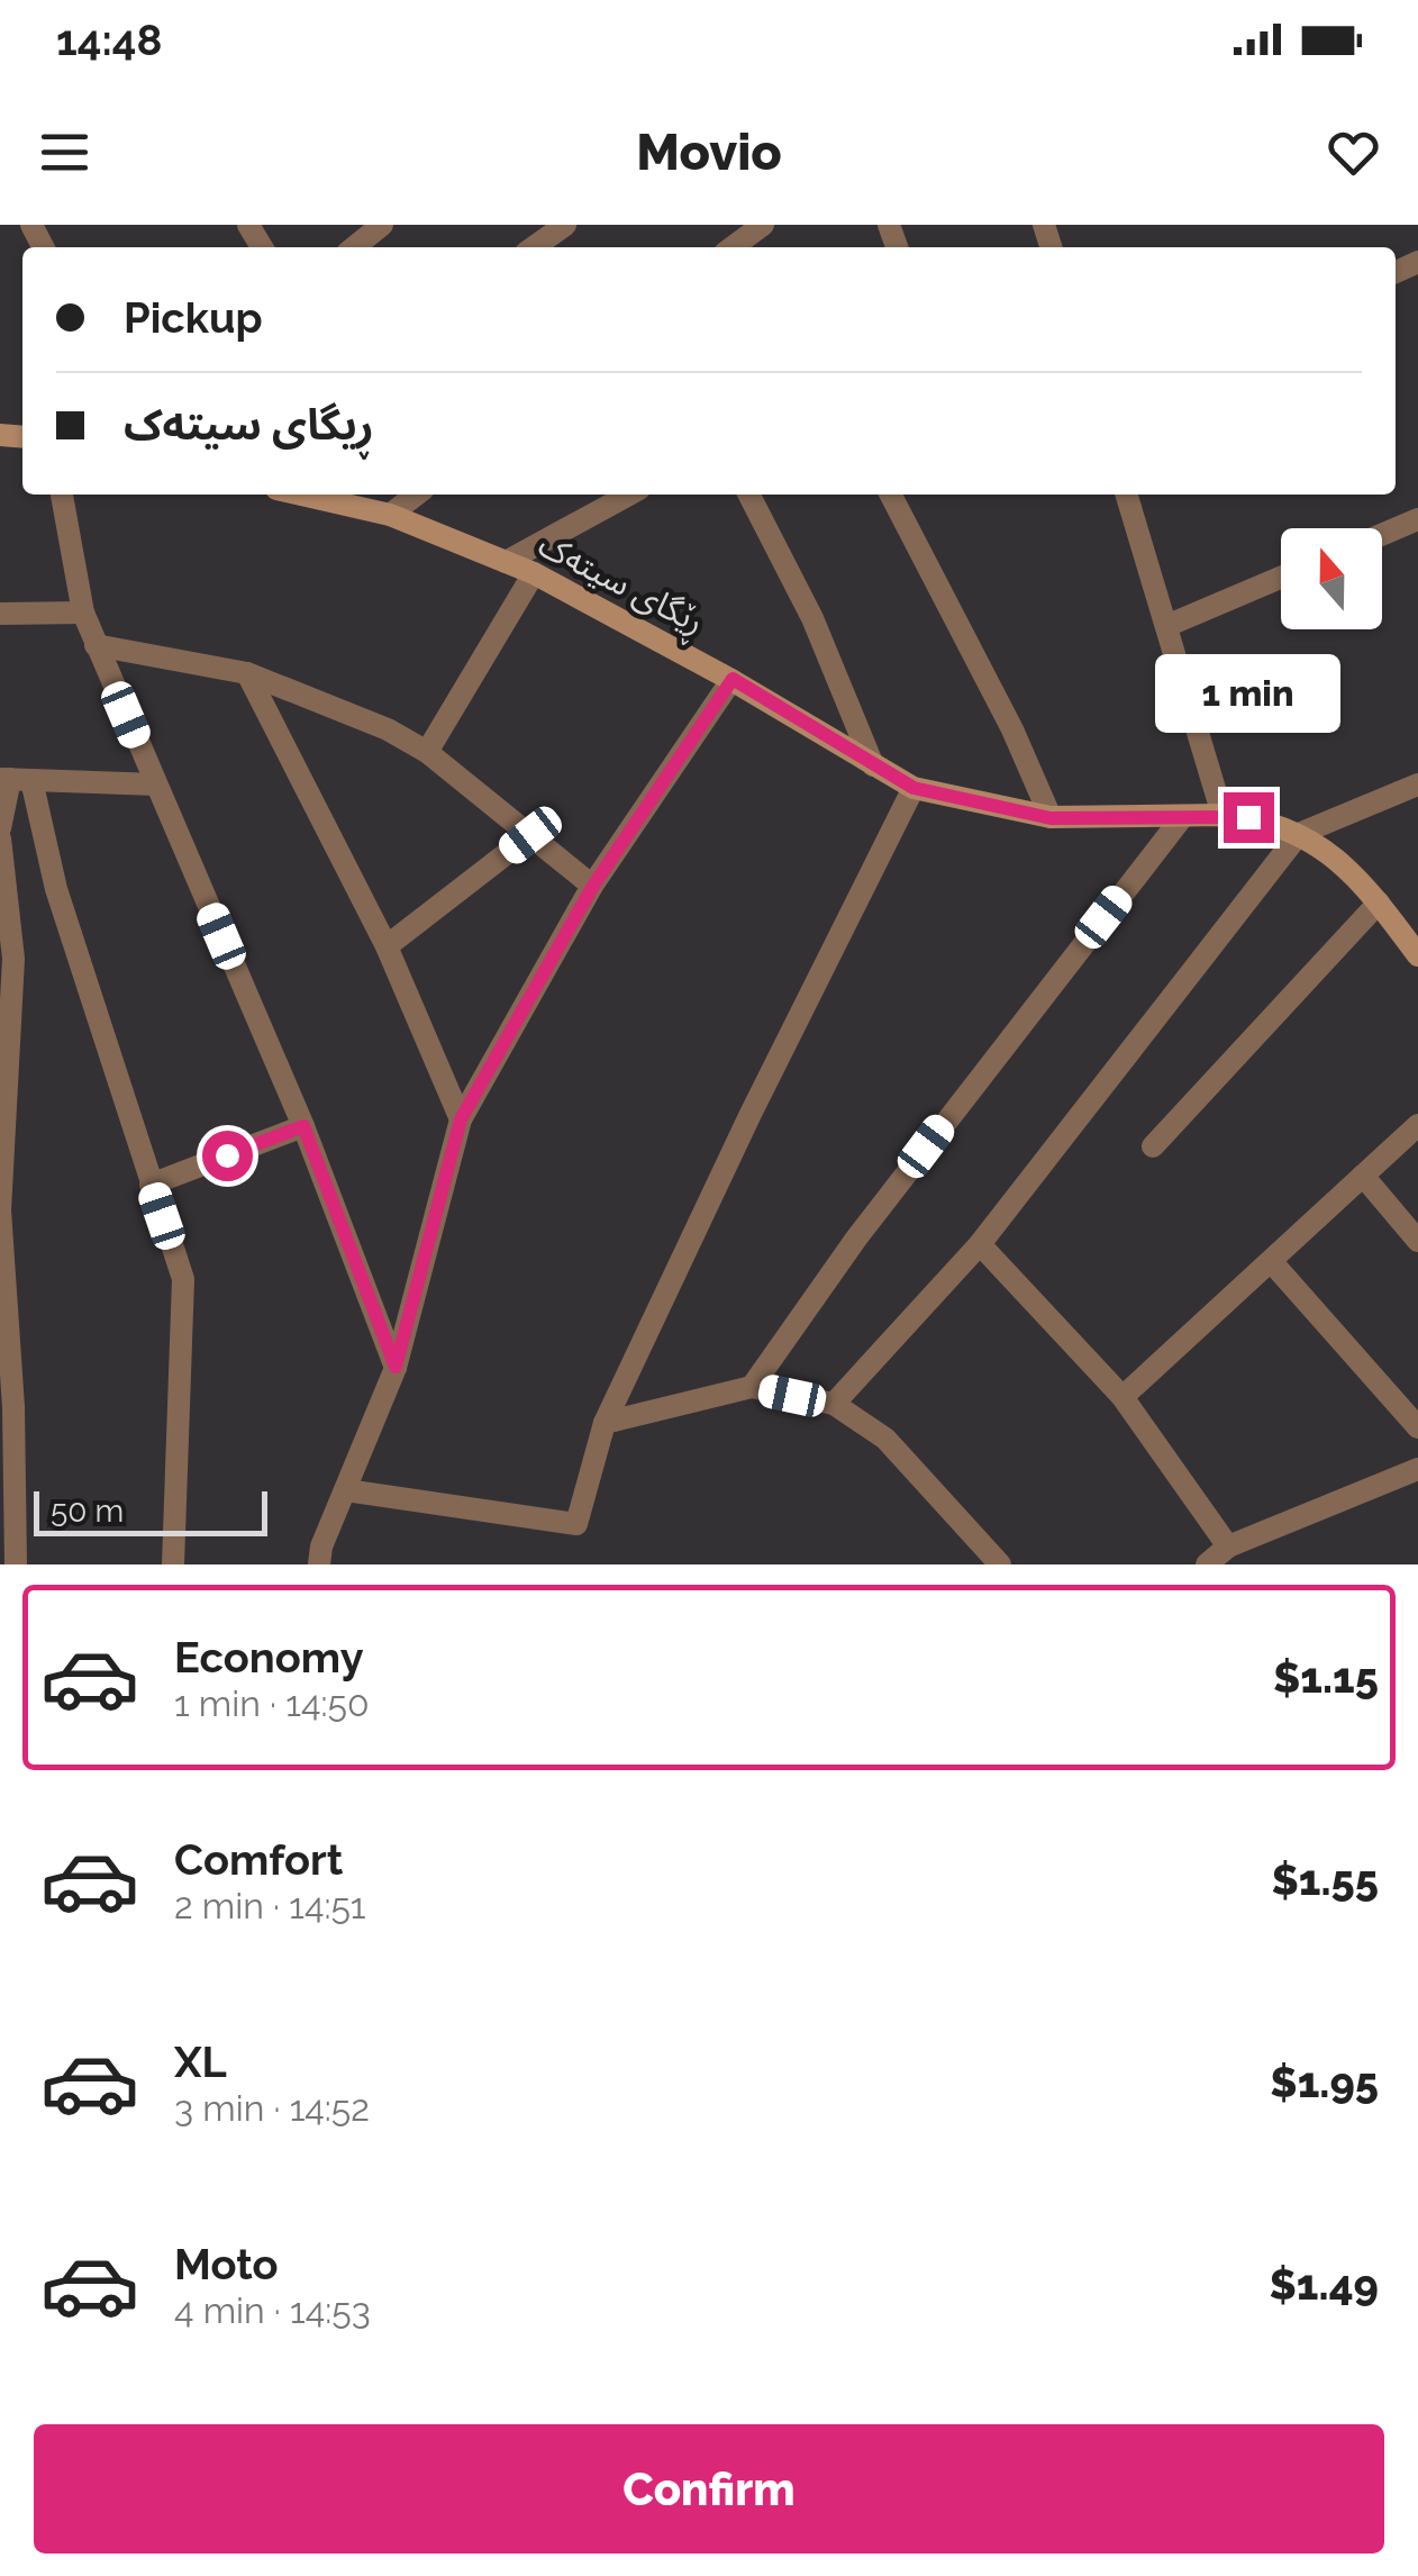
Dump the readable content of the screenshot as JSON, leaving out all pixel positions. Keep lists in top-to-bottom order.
{
  "streets": {
    "street": ["ڕێگای سیتەک"]
  },
  "scale_bar": "50 m",
  "north": "top",
  "page": {
    "status": "14:48",
    "header": "Movio",
    "banner": ["Pickup", "ڕیگای سیتەک"],
    "bubble": "1 min",
    "scale": "50 m",
    "list": [
      {
        "name": "Economy",
        "note": "1 min · 14:50",
        "value": "$1.15"
      },
      {
        "name": "Comfort",
        "note": "2 min · 14:51",
        "value": "$1.55"
      },
      {
        "name": "XL",
        "note": "3 min · 14:52",
        "value": "$1.95"
      },
      {
        "name": "Moto",
        "note": "4 min · 14:53",
        "value": "$1.49"
      }
    ],
    "buttons": "Confirm"
  }
}
